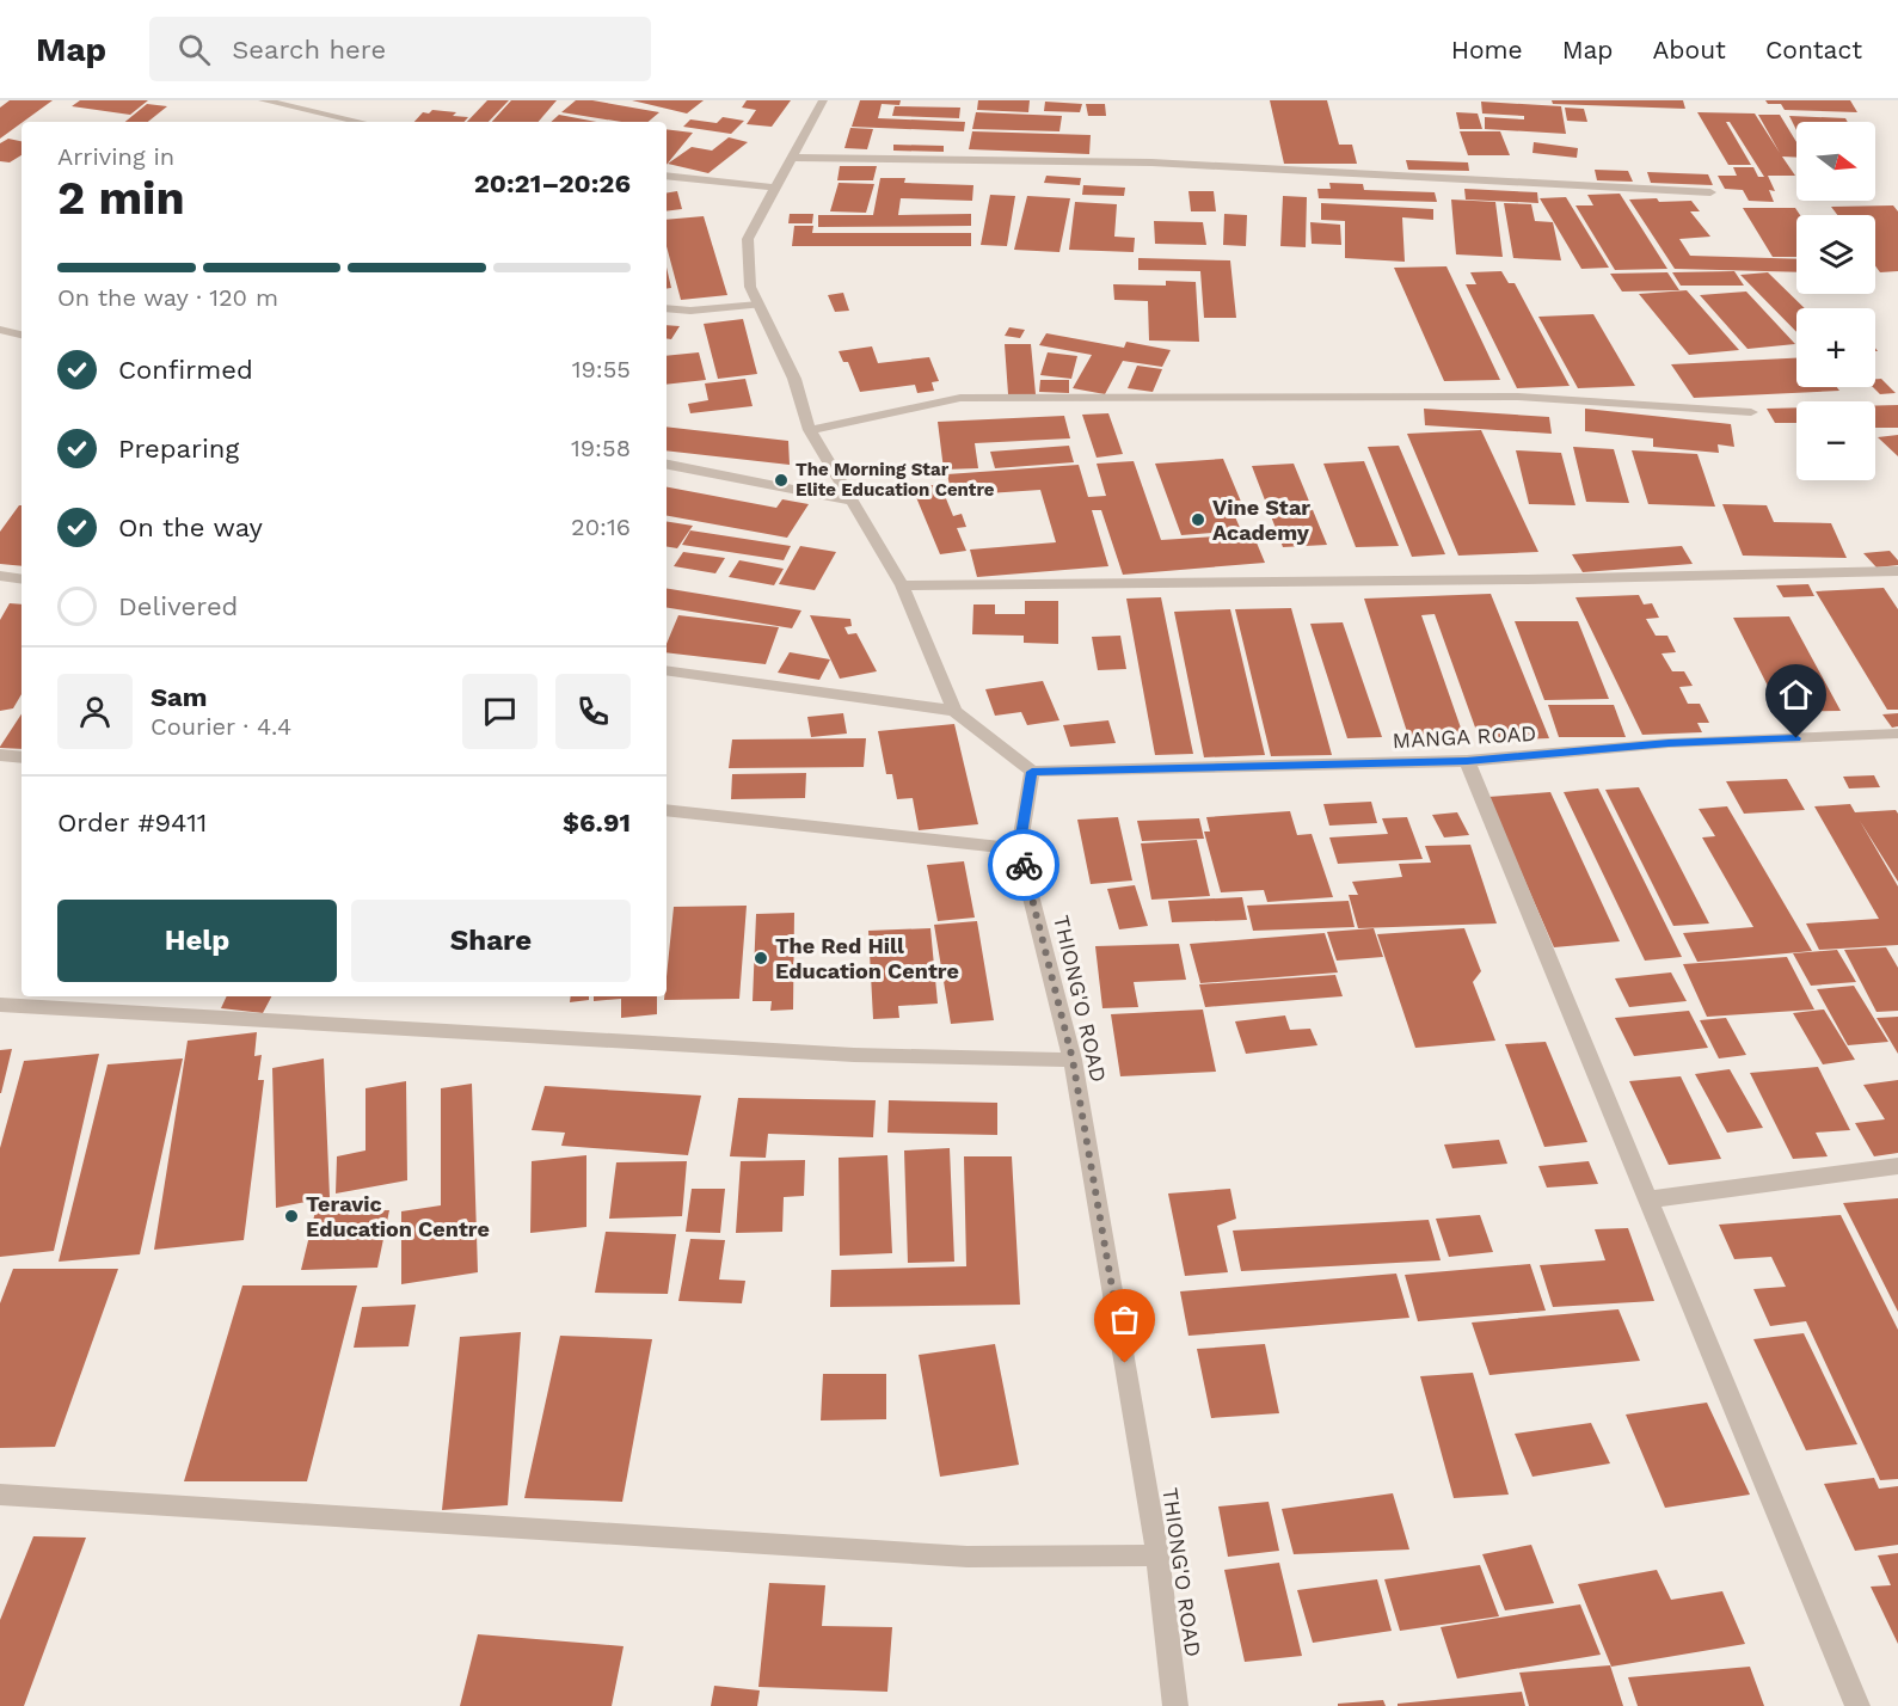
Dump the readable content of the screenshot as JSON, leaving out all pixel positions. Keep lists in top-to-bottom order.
{
  "streets": {
    "street": ["MANGA ROAD", "THIONG'O ROAD"]
  },
  "crossings": [
    ["MANGA ROAD", "THIONG'O ROAD"]
  ],
  "places": [
    "The Morning Star Elite Education Centre",
    "Vine Star Academy",
    "The Red Hill Education Centre",
    "Teravic Education Centre"
  ],
  "north": "right",
  "page": {
    "header": "Map",
    "search": "Search here",
    "nav": [
      "Home",
      "Map",
      "About",
      "Contact"
    ],
    "map_buttons": ["+", "−"],
    "heading": ["2 min", "Arriving in", "20:21–20:26"],
    "panel": [
      "Sam",
      "Courier · 4.4",
      "Order #9411",
      "$6.91"
    ],
    "bar": "On the way · 120 m",
    "list": [
      ["Confirmed", "19:55"],
      ["Preparing", "19:58"],
      ["On the way", "20:16"],
      "Delivered"
    ],
    "buttons": ["Help", "Share"]
  }
}
